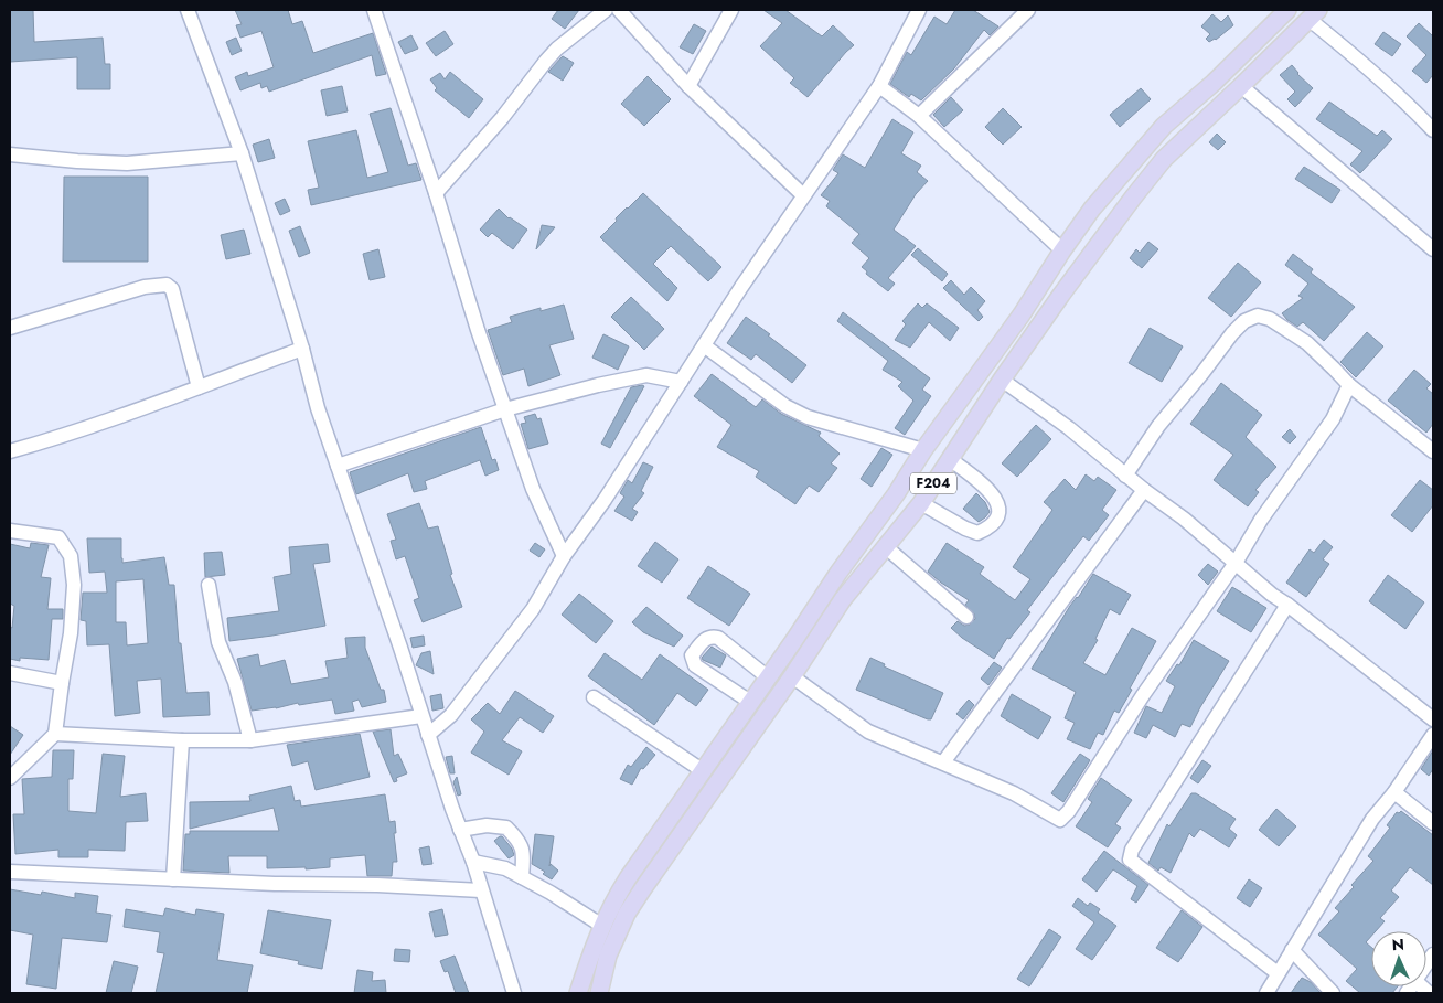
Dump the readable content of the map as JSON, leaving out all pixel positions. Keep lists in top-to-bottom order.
{
  "streets": {
    "main road": ["F204"]
  },
  "north": "top"
}
